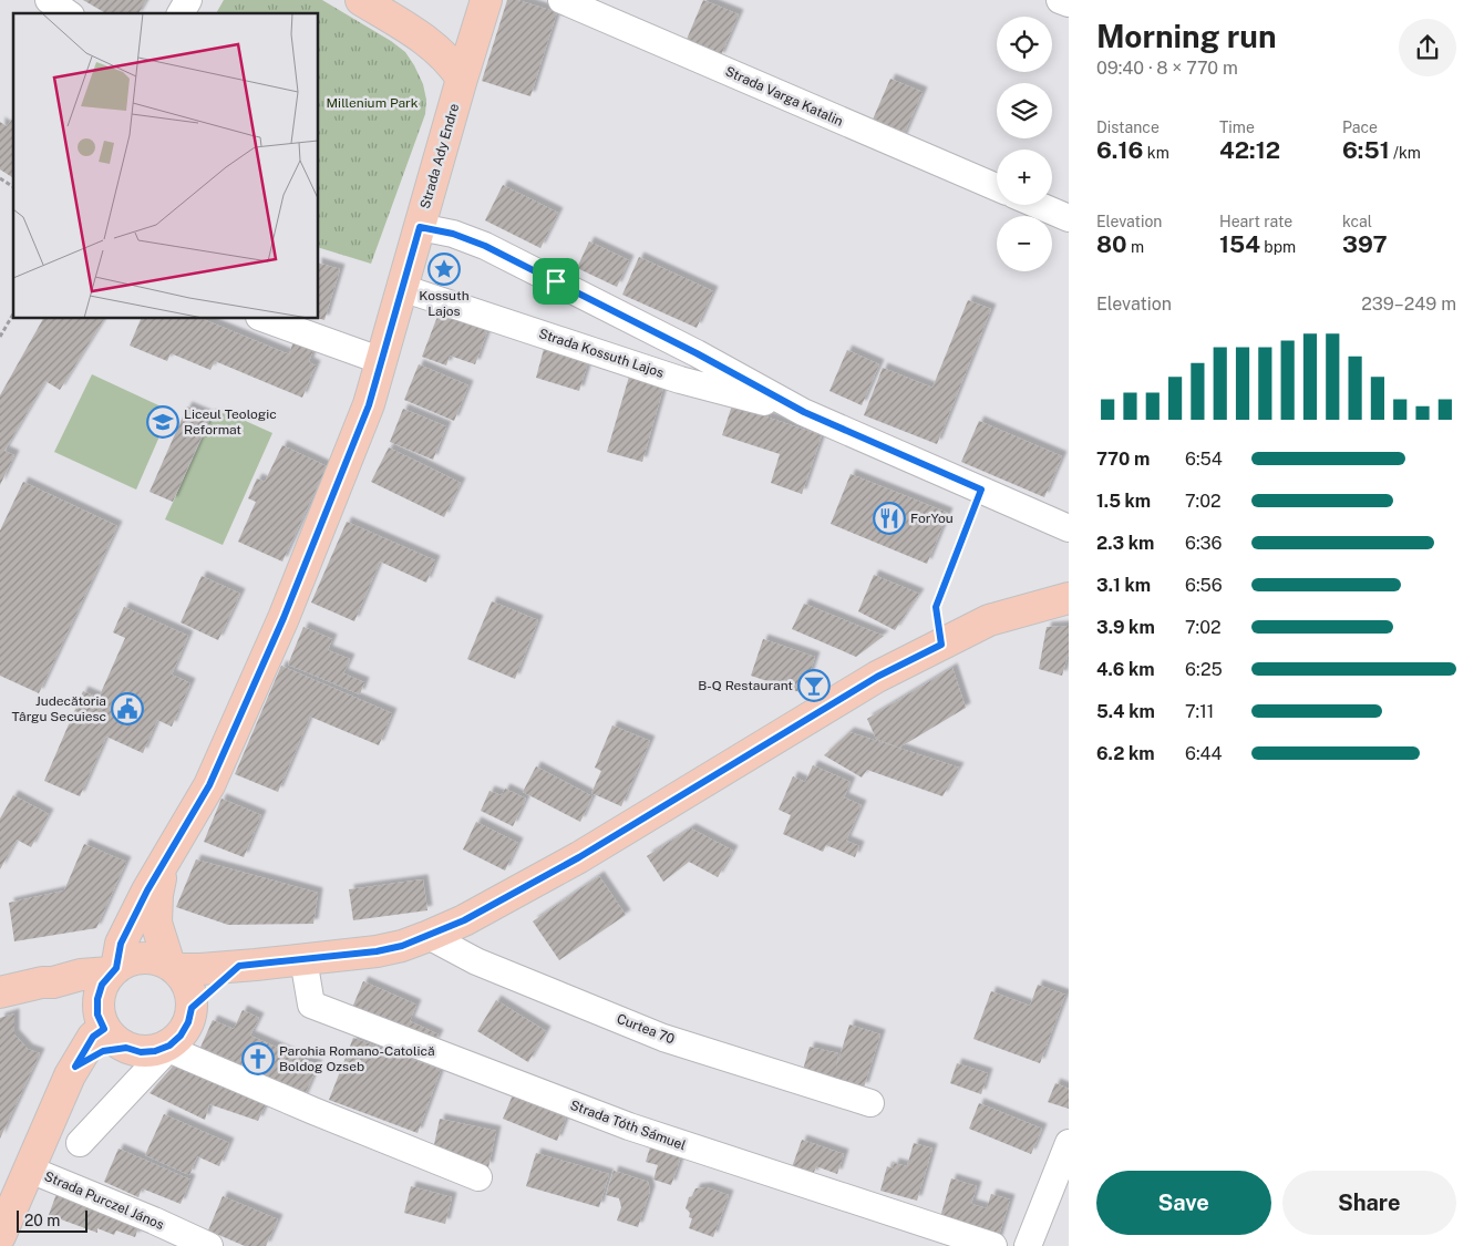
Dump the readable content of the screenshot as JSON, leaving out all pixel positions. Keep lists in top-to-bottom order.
{
  "streets": {
    "main road": ["Strada Ady Endre"],
    "street": [
      "Strada Varga Katalin",
      "Strada Kossuth Lajos",
      "Curtea 70",
      "Strada Tóth Sámuel",
      "Strada Purczel János"
    ]
  },
  "crossings": [
    ["Strada Ady Endre", "Strada Kossuth Lajos"]
  ],
  "parks": ["Millenium Park"],
  "places": {
    "place": ["Kossuth Lajos"],
    "school or university": ["Liceul Teologic Reformat"],
    "restaurant": ["ForYou"],
    "bar": ["B-Q Restaurant"],
    "public building": ["Judecătoria Târgu Secuiesc"],
    "church": ["Parohia Romano-Catolică Boldog Ozseb"]
  },
  "scale_bar": "20 m",
  "page": {
    "heading": ["Morning run", "09:40 · 8 × 770 m"],
    "map_buttons": ["+", "−"],
    "stats": [
      ["Distance", "6.16 km"],
      ["Time", "42:12"],
      ["Pace", "6:51 /km"],
      ["Elevation", "80 m"],
      ["Heart rate", "154 bpm"],
      ["kcal", "397"]
    ],
    "chart": ["Elevation", "239–249 m"],
    "list": [
      {
        "name": "770 m",
        "note": "6:54"
      },
      {
        "name": "1.5 km",
        "note": "7:02"
      },
      {
        "name": "2.3 km",
        "note": "6:36"
      },
      {
        "name": "3.1 km",
        "note": "6:56"
      },
      {
        "name": "3.9 km",
        "note": "7:02"
      },
      {
        "name": "4.6 km",
        "note": "6:25"
      },
      {
        "name": "5.4 km",
        "note": "7:11"
      },
      {
        "name": "6.2 km",
        "note": "6:44"
      }
    ],
    "buttons": ["Save", "Share"],
    "scale": "20 m"
  }
}
